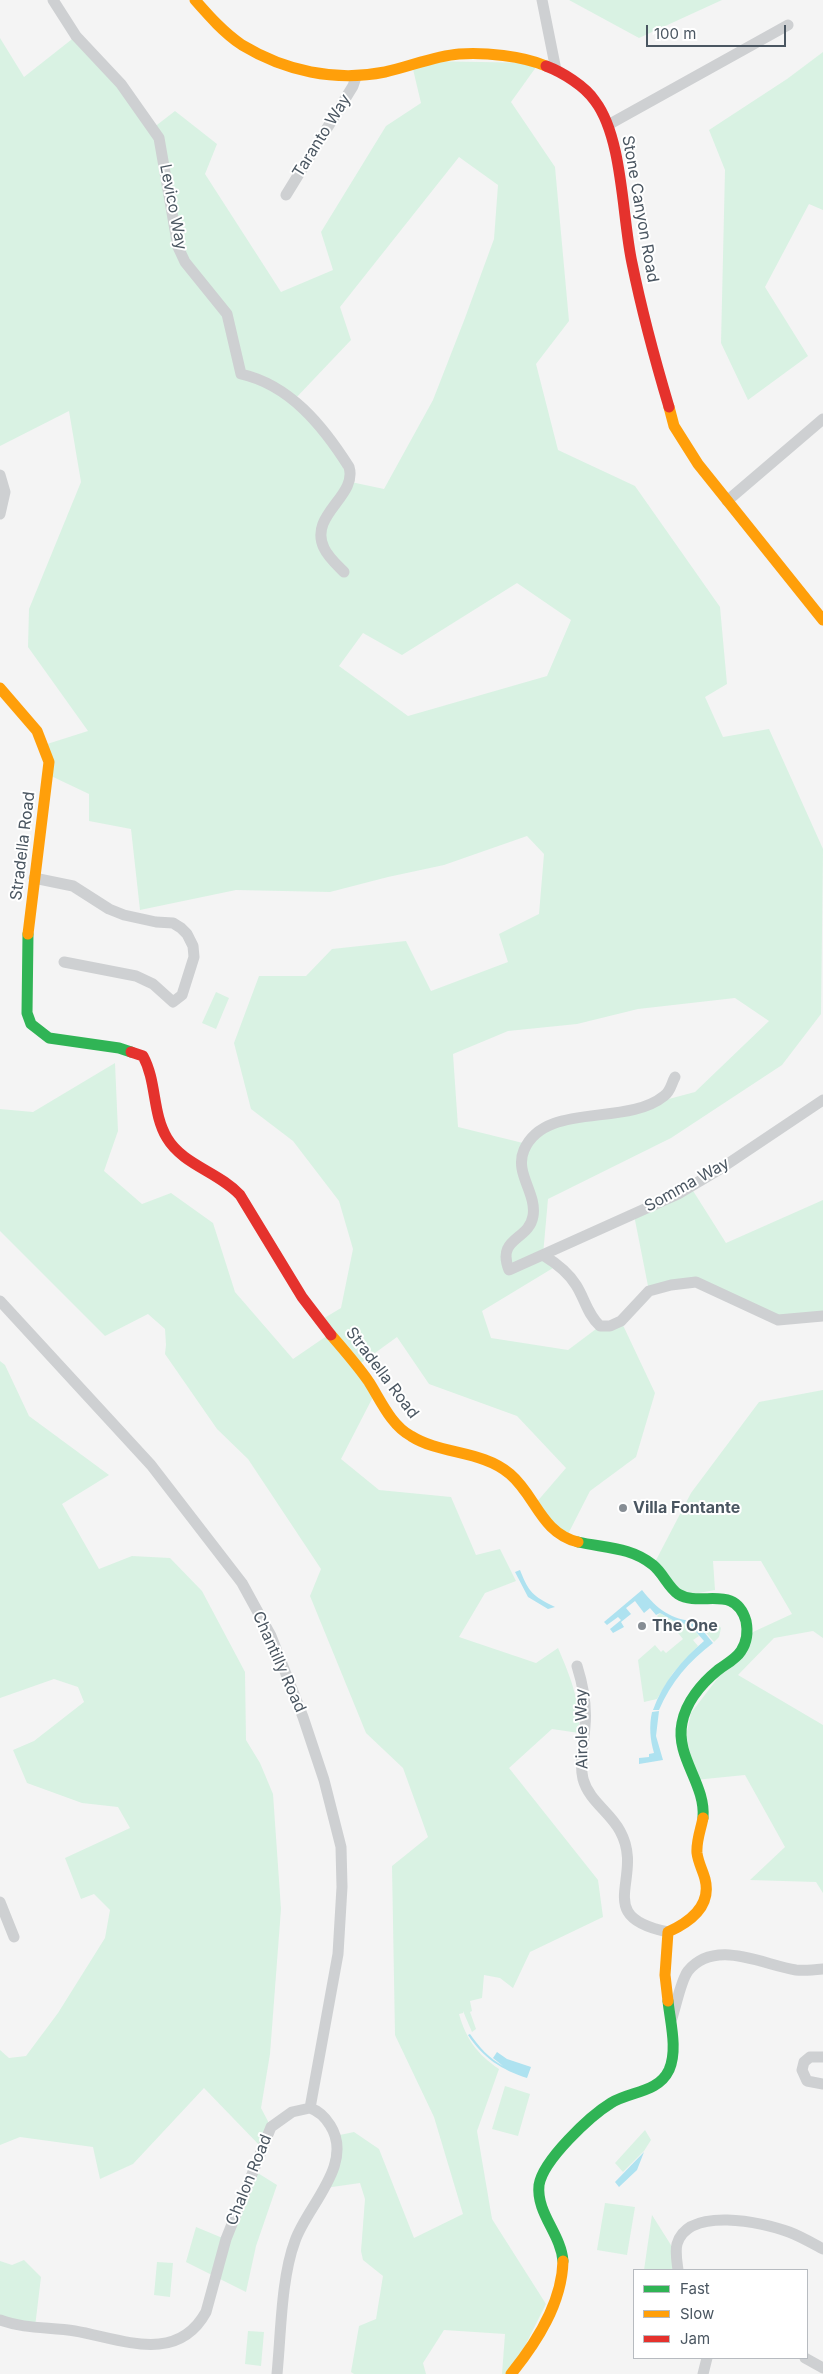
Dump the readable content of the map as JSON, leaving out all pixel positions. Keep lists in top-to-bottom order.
{
  "streets": {
    "street": [
      "Taranto Way",
      "Levico Way",
      "Stone Canyon Road",
      "Stradella Road",
      "Somma Way",
      "Chantilly Road",
      "Airole Way",
      "Chalon Road"
    ]
  },
  "crossings": [
    ["Taranto Way", "Stone Canyon Road"],
    ["Stradella Road", "Airole Way"],
    ["Chantilly Road", "Chalon Road"]
  ],
  "places": ["Villa Fontante", "The One"],
  "legend": ["Fast", "Slow", "Jam"],
  "scale_bar": "100 m"
}
